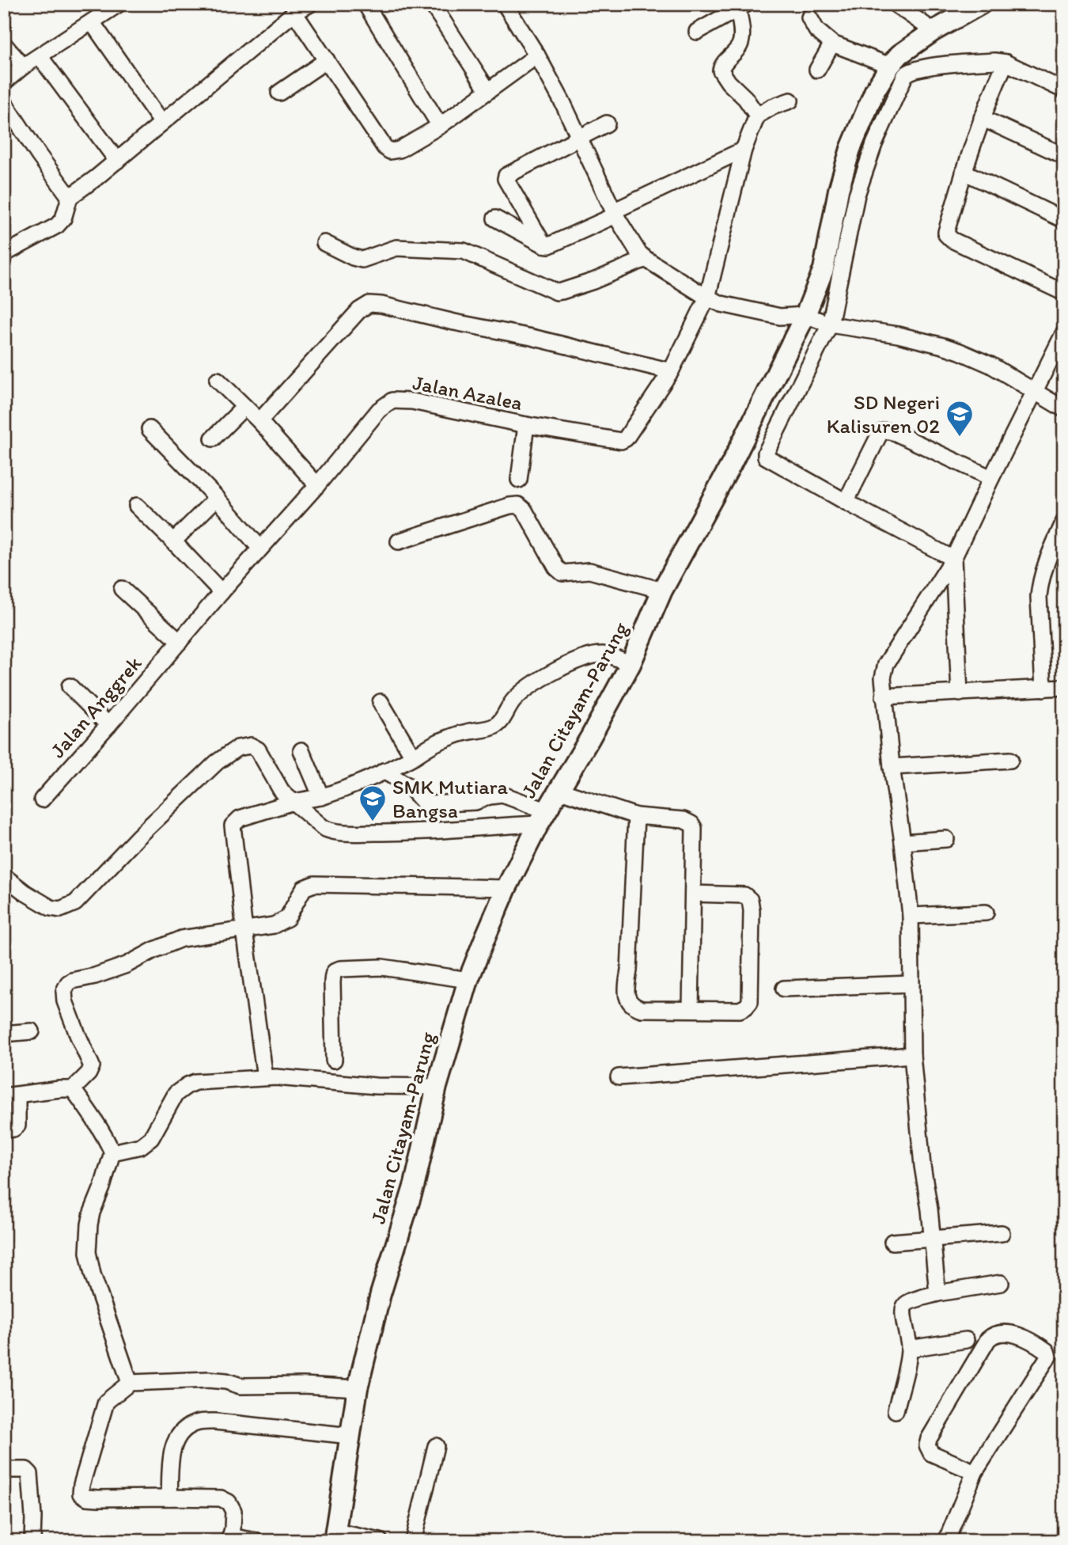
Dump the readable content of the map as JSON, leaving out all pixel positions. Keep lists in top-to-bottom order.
{
  "streets": {
    "main road": ["Jalan Citayam-Parung"],
    "street": ["Jalan Azalea", "Jalan Anggrek"]
  },
  "crossings": [
    ["Jalan Azalea", "Jalan Anggrek"]
  ],
  "places": {
    "school or university": ["SD Negeri Kalisuren 02", "SMK Mutiara Bangsa"]
  }
}
